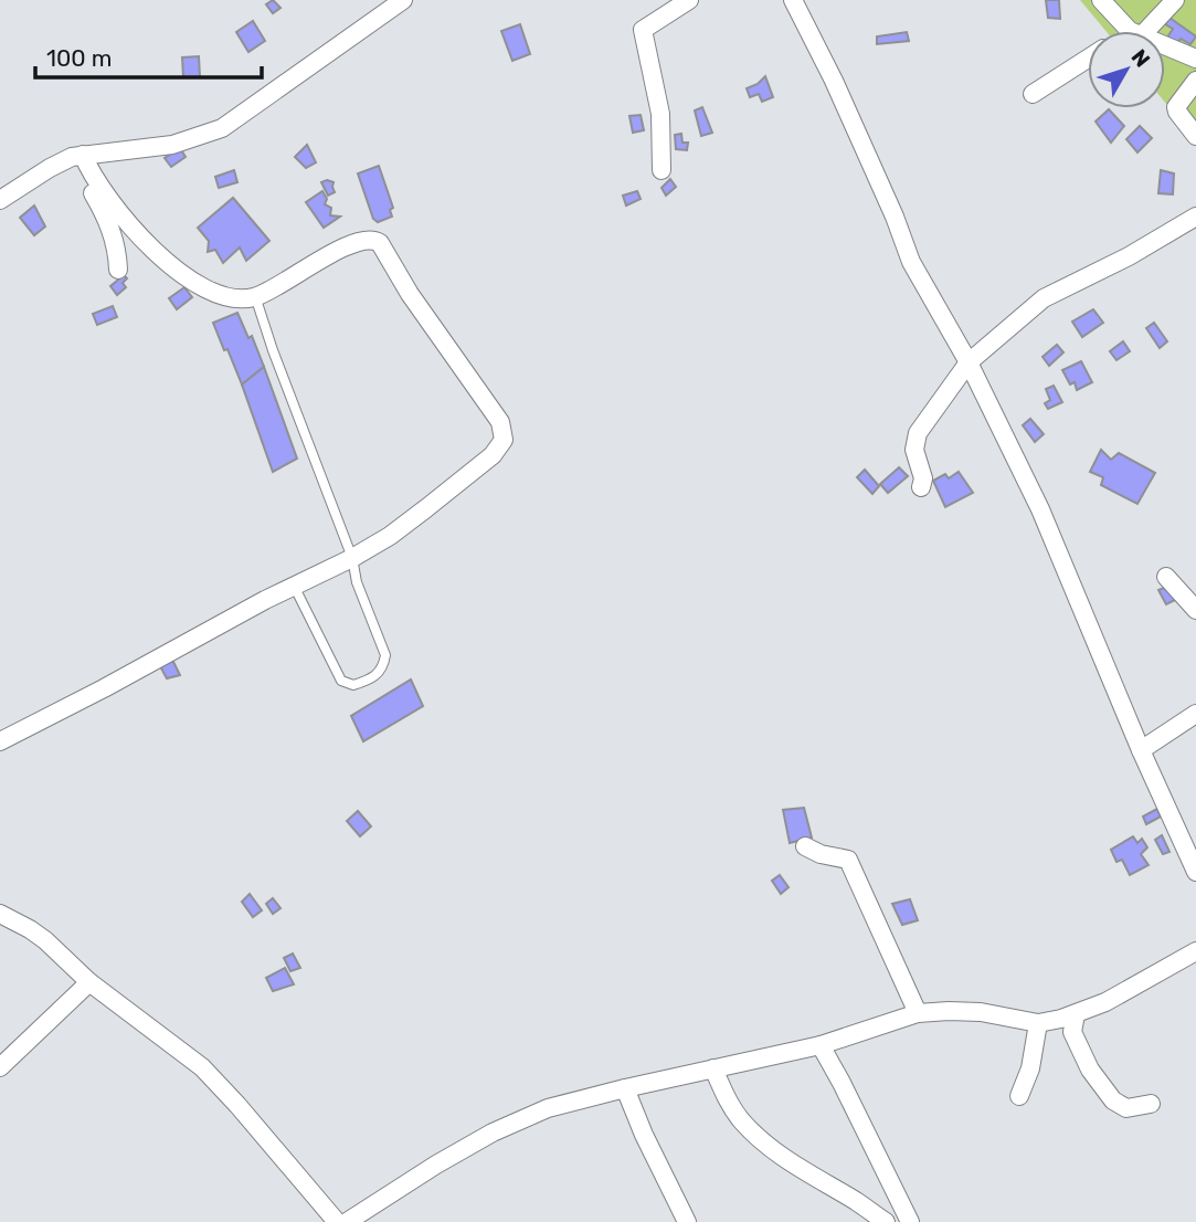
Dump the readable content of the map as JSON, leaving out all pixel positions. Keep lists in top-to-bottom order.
{
  "scale_bar": "100 m",
  "north": "top right"
}
